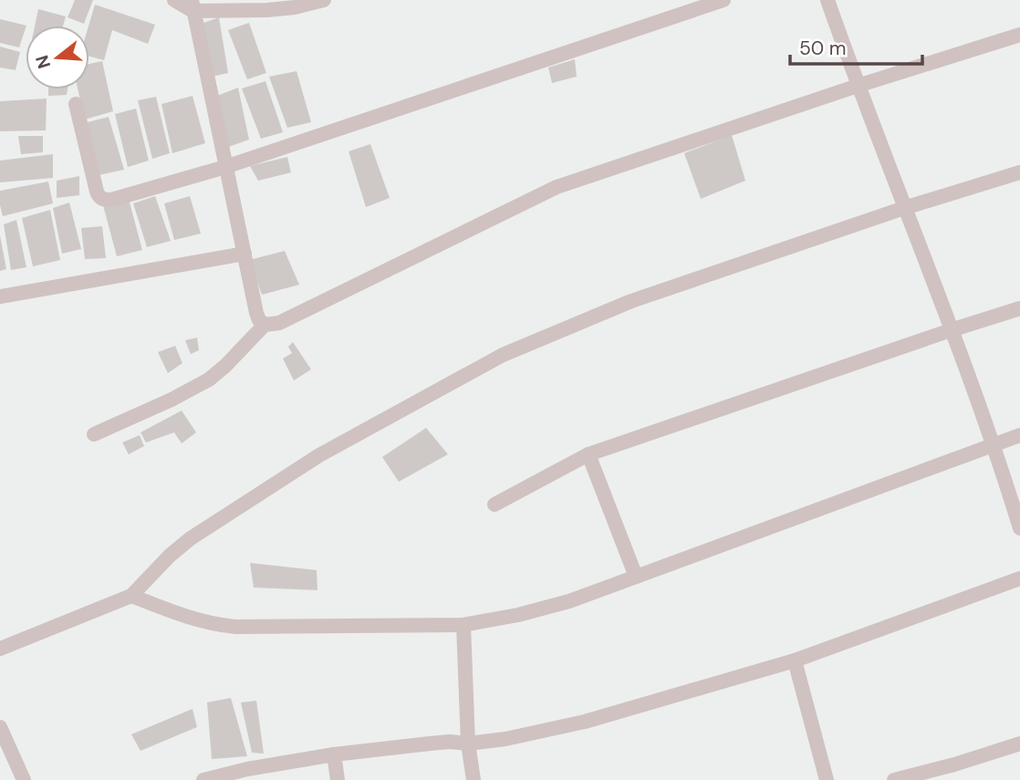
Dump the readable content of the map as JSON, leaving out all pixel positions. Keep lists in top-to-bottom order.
{
  "scale_bar": "50 m",
  "north": "left"
}
